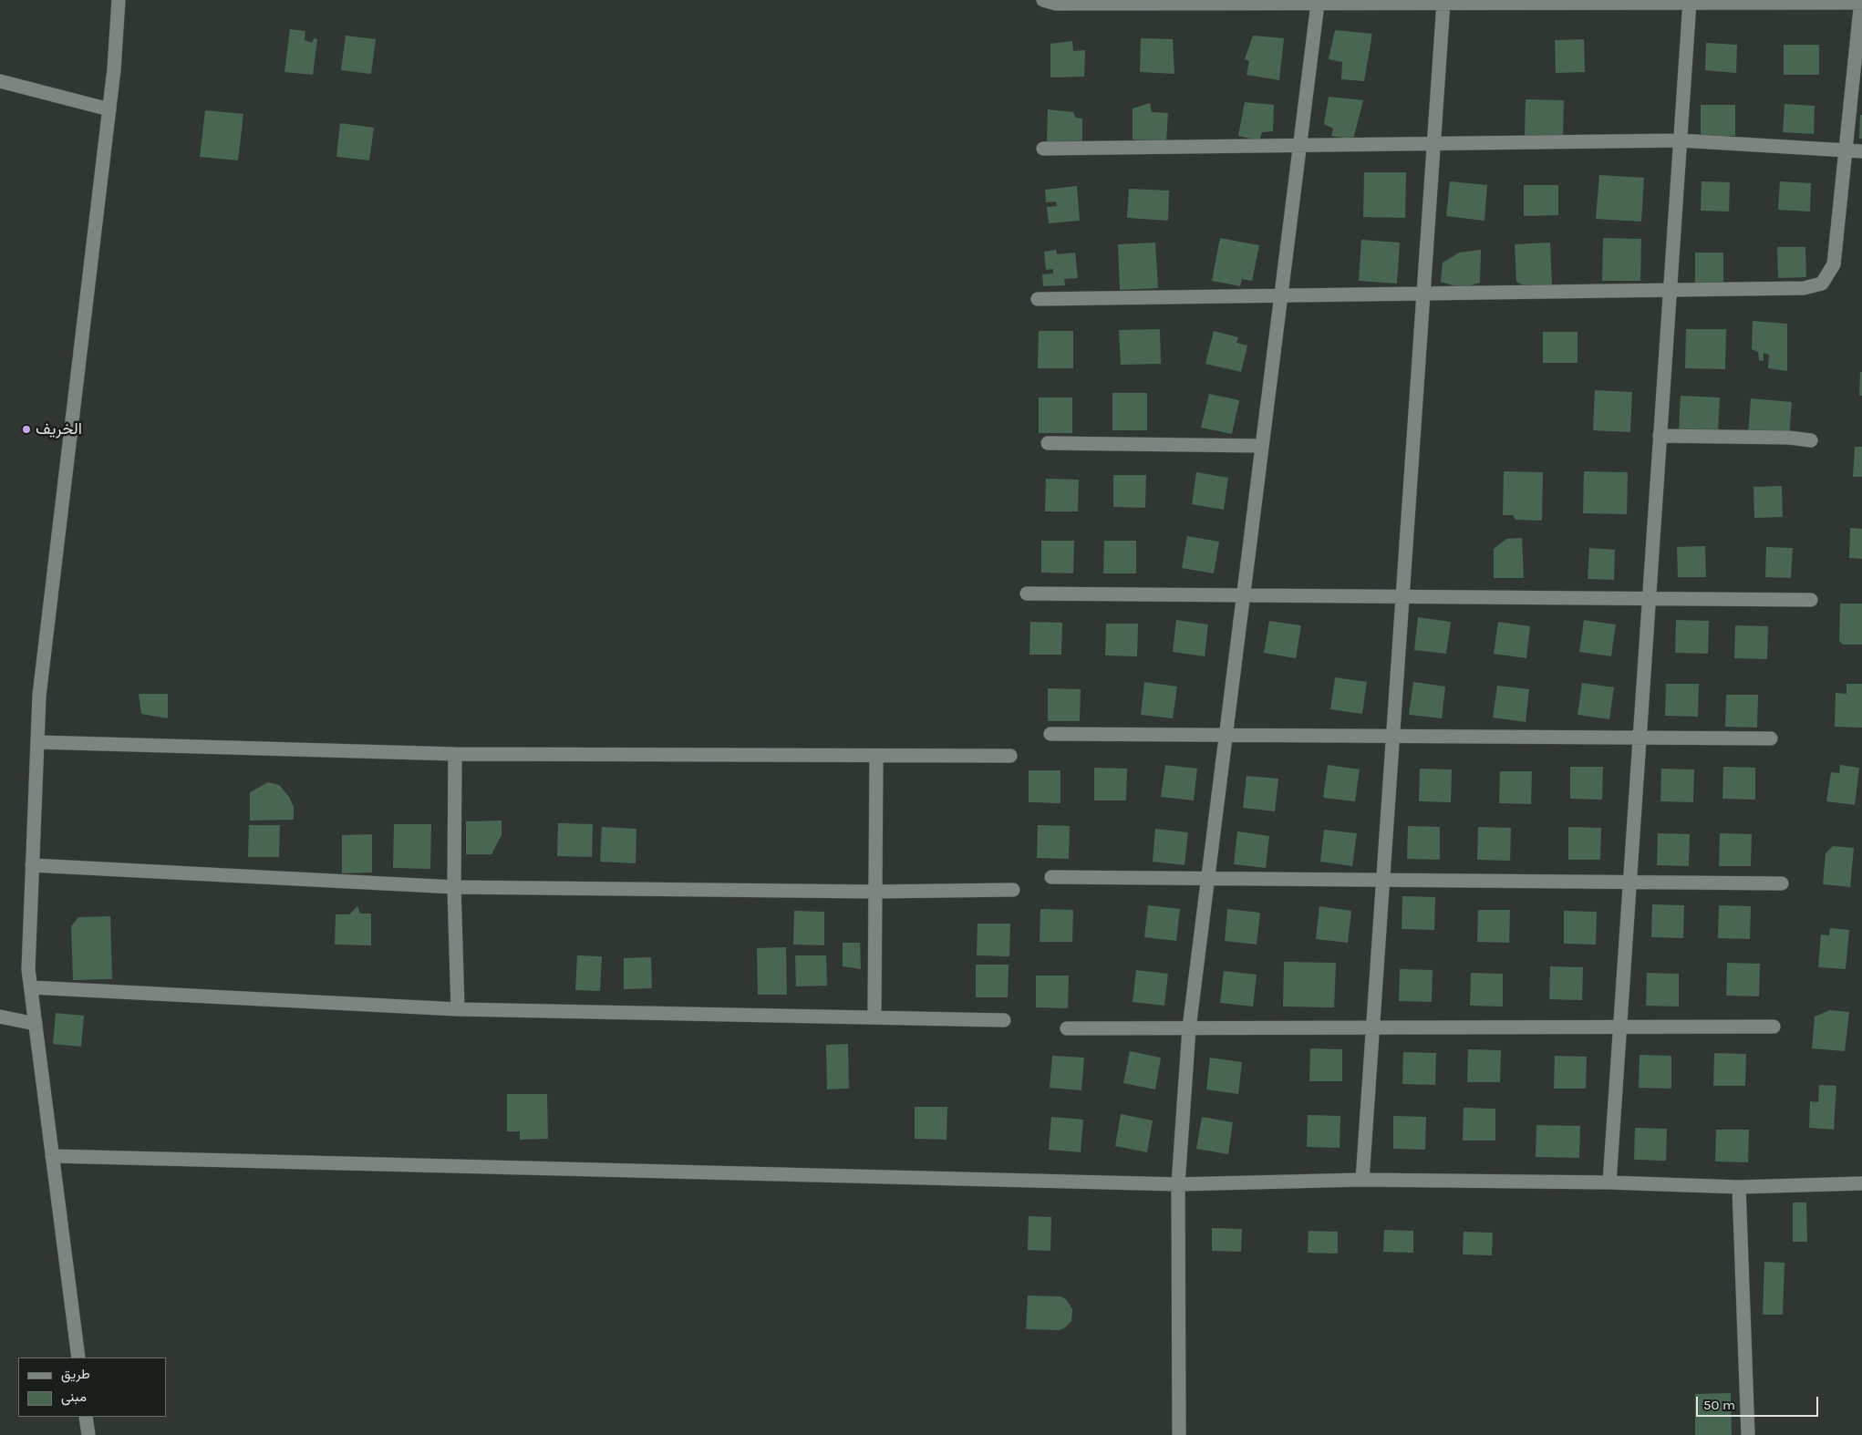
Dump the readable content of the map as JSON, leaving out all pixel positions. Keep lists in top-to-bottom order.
{
  "places": ["الخريف"],
  "legend": ["طريق", "مبنى"],
  "scale_bar": "50 m"
}
